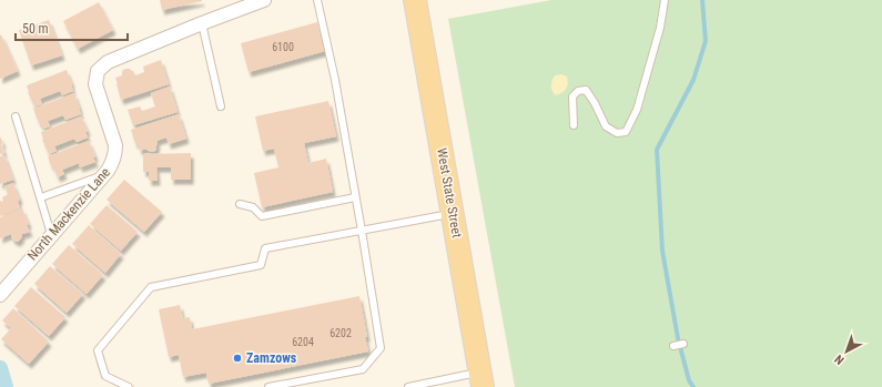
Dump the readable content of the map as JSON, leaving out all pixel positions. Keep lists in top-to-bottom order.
{
  "streets": {
    "main road": ["West State Street"],
    "street": ["North Mackenzie Lane"]
  },
  "places": ["Zamzows"],
  "house_numbers": ["6100", "6202", "6204"],
  "scale_bar": "50 m",
  "north": "bottom left"
}
